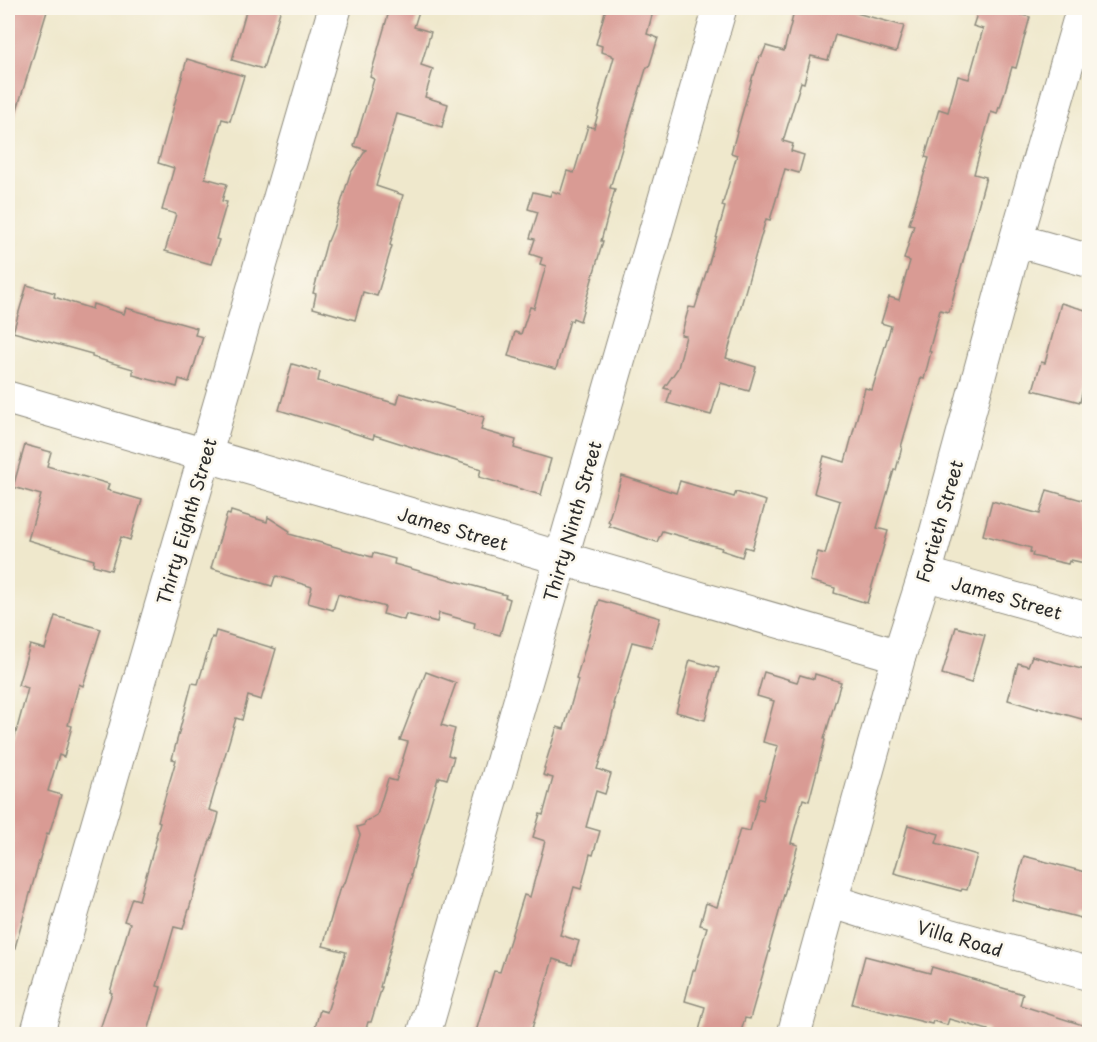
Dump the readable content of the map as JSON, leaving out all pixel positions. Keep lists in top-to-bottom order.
{
  "streets": {
    "street": [
      "Thirty Eighth Street",
      "Thirty Ninth Street",
      "Fortieth Street",
      "James Street",
      "Villa Road"
    ]
  },
  "crossings": [
    ["Thirty Eighth Street", "James Street"],
    ["Thirty Ninth Street", "James Street"],
    ["Fortieth Street", "James Street"],
    ["Fortieth Street", "Villa Road"]
  ]
}
